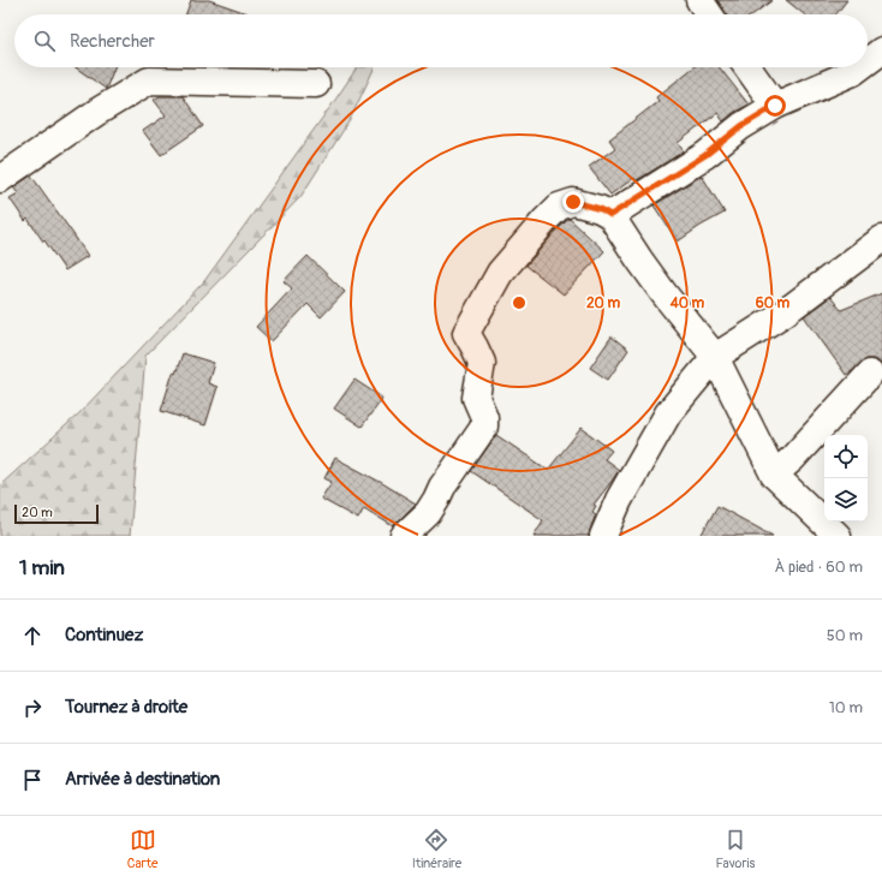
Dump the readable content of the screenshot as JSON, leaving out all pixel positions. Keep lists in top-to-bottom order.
{
  "scale_bar": "20 m",
  "page": {
    "search": "Rechercher",
    "scale": "20 m",
    "heading": ["1 min", "À pied · 60 m"],
    "list": [
      ["Continuez", "50 m"],
      ["Tournez à droite", "10 m"],
      "Arrivée à destination"
    ],
    "nav": ["Carte", "Itinéraire", "Favoris"]
  },
  "rings": ["20 m", "40 m", "60 m"]
}
